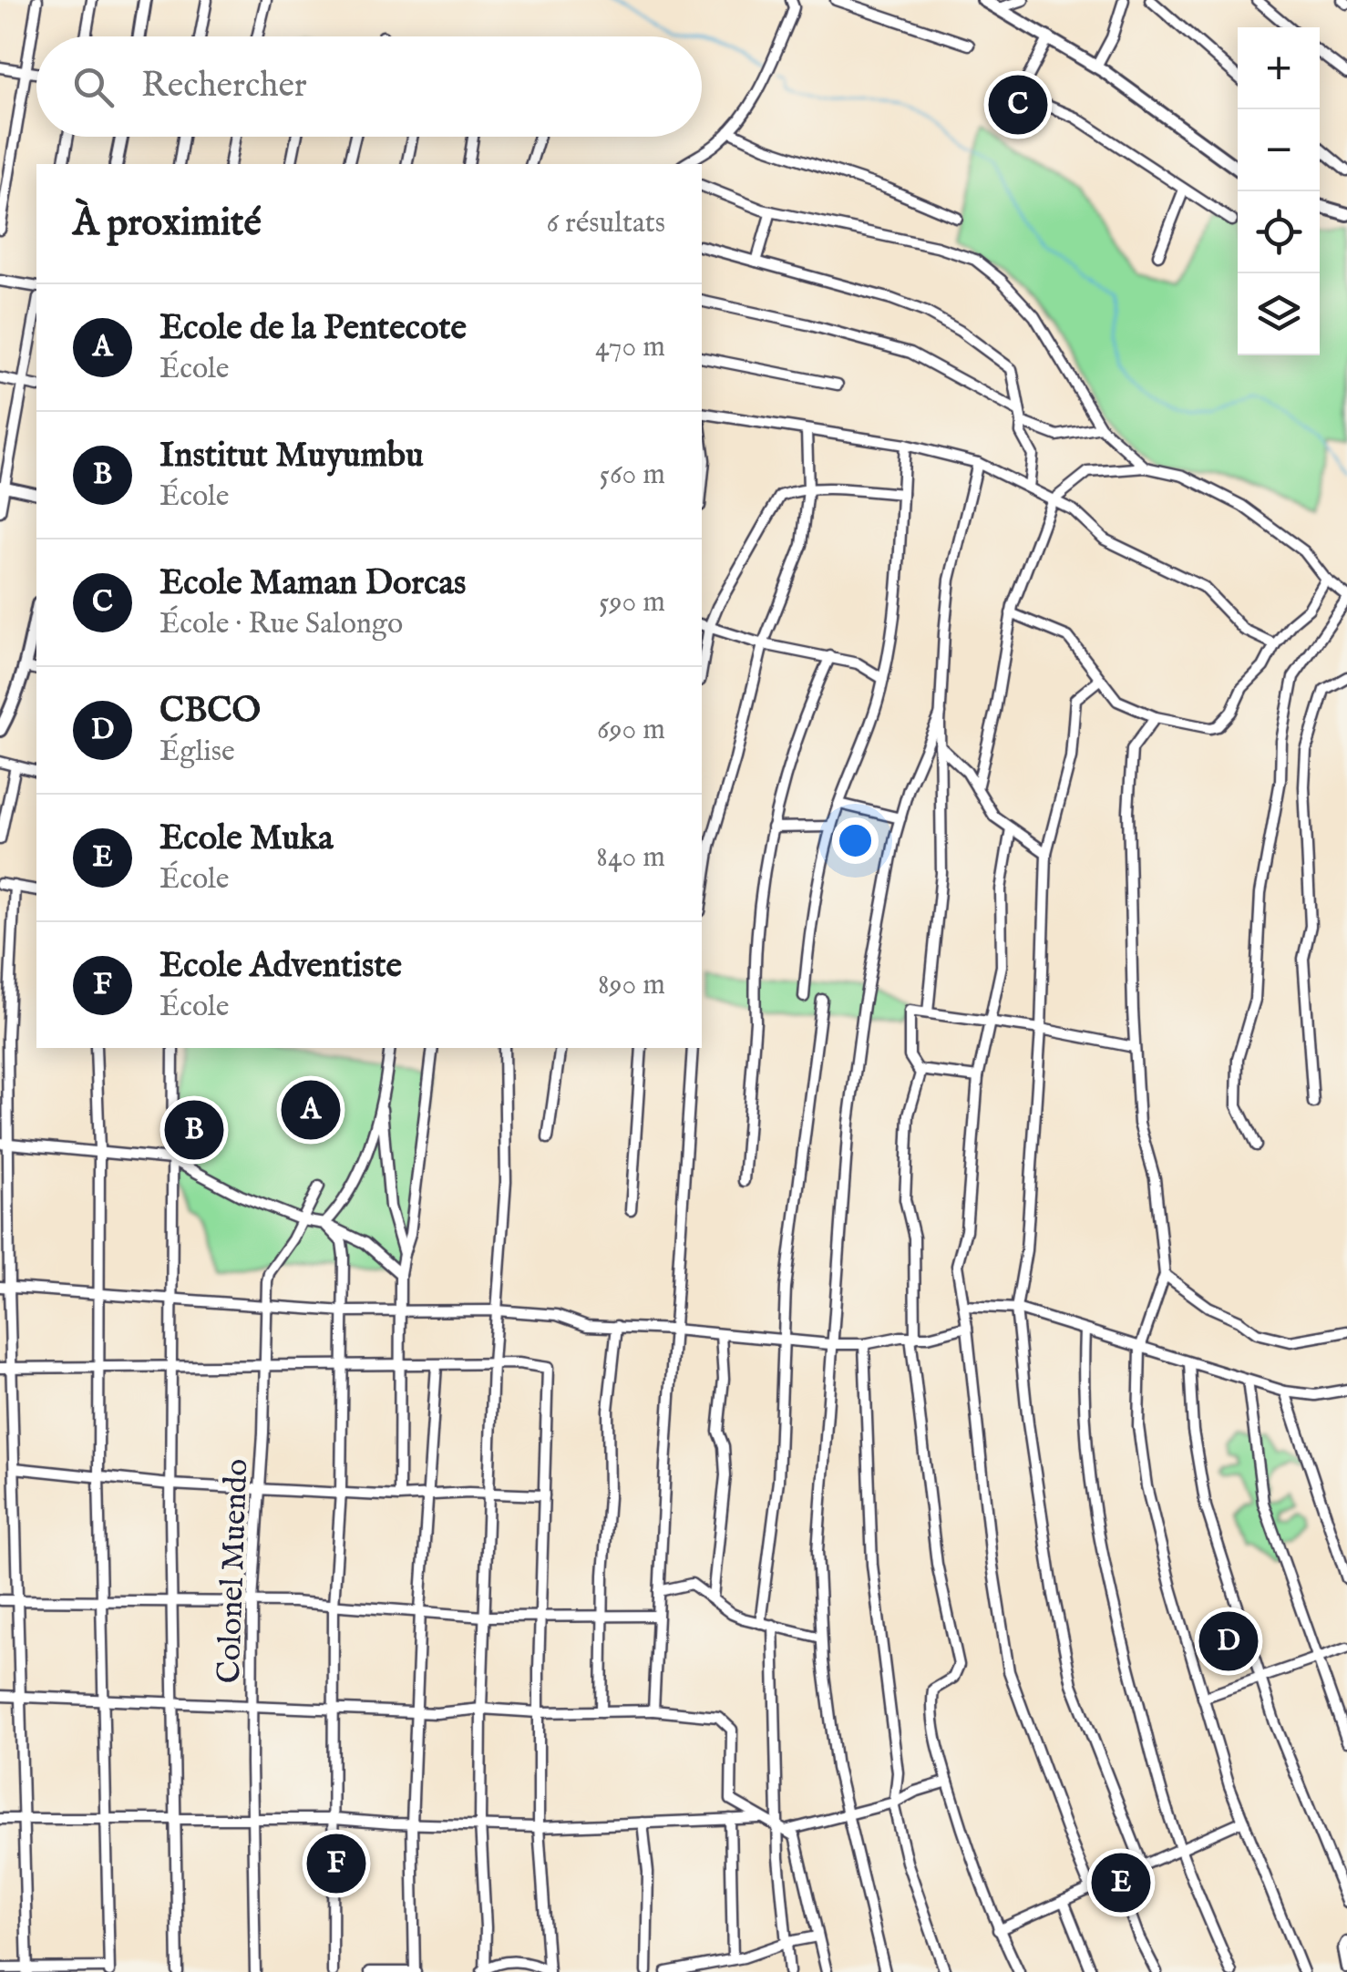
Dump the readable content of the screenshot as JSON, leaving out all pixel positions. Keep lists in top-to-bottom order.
{
  "streets": {
    "street": ["Colonel Muendo"]
  },
  "page": {
    "map_buttons": ["+", "−"],
    "search": "Rechercher",
    "pins": [
      "C",
      "A",
      "B",
      "D",
      "F",
      "E"
    ],
    "heading": ["À proximité", "6 résultats"],
    "list": [
      {
        "mark": "A",
        "name": "Ecole de la Pentecote",
        "note": "École",
        "value": "470 m"
      },
      {
        "mark": "B",
        "name": "Institut Muyumbu",
        "note": "École",
        "value": "560 m"
      },
      {
        "mark": "C",
        "name": "Ecole Maman Dorcas",
        "note": "École · Rue Salongo",
        "value": "590 m"
      },
      {
        "mark": "D",
        "name": "CBCO",
        "note": "Église",
        "value": "690 m"
      },
      {
        "mark": "E",
        "name": "Ecole Muka",
        "note": "École",
        "value": "840 m"
      },
      {
        "mark": "F",
        "name": "Ecole Adventiste",
        "note": "École",
        "value": "890 m"
      }
    ]
  }
}
